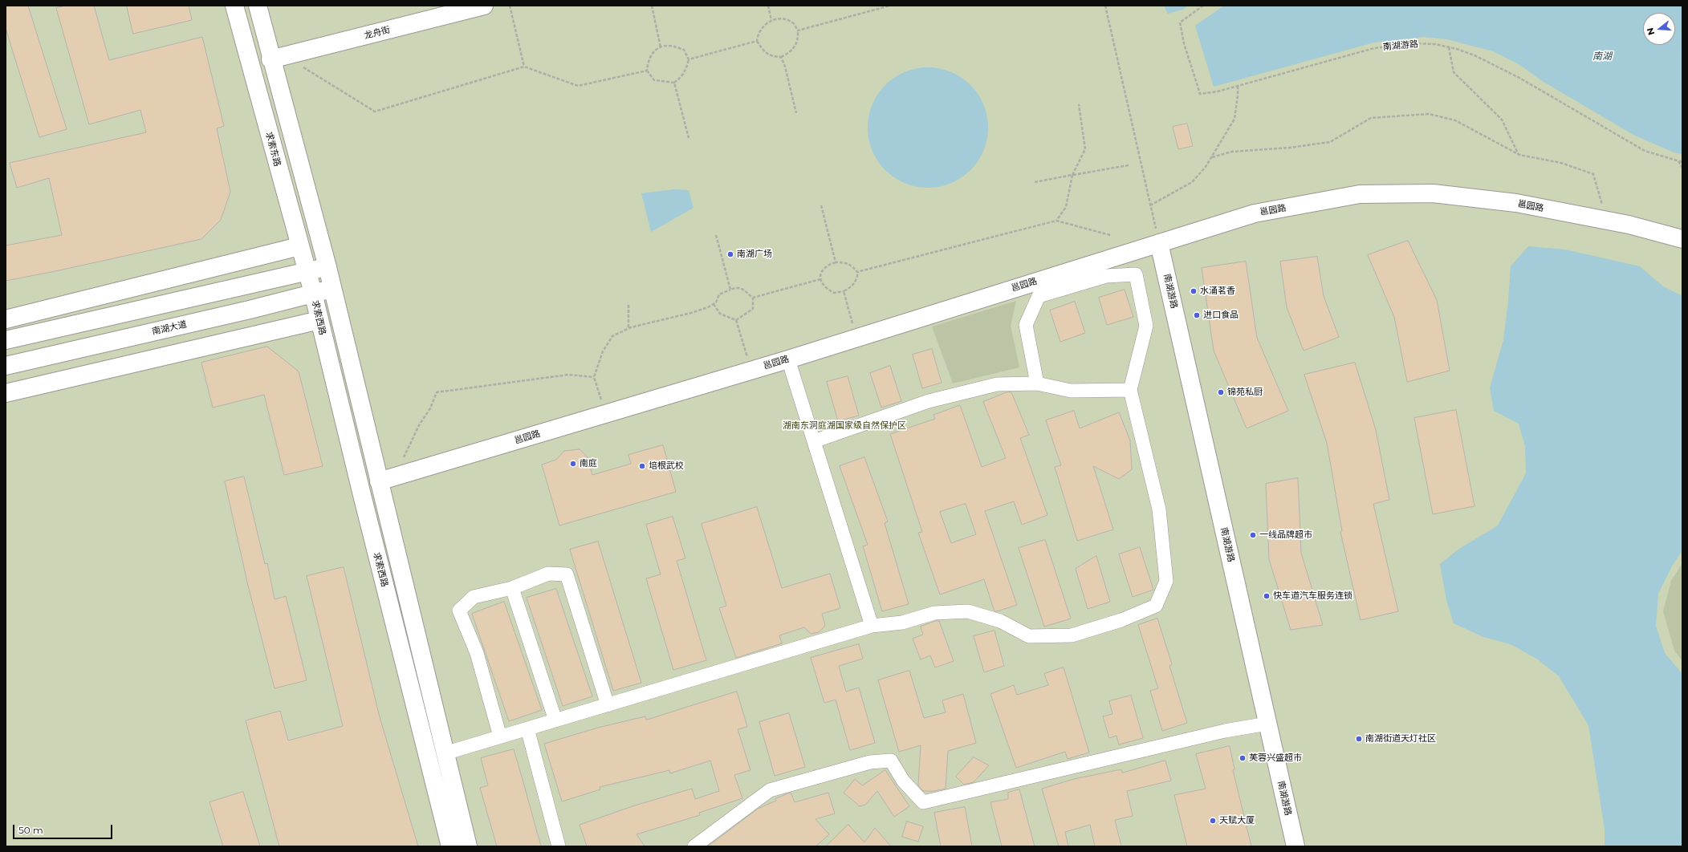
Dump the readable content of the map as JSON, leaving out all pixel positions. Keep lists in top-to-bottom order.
{
  "streets": {
    "main road": [
      "龙舟街",
      "南湖游路",
      "求索东路",
      "邕园路",
      "求索西路",
      "南湖大道"
    ]
  },
  "crossings": [
    ["南湖游路", "邕园路"],
    ["求索东路", "求索西路"],
    ["求索东路", "南湖大道"],
    ["求索西路", "南湖大道"]
  ],
  "water": ["南湖"],
  "parks": ["湖南东洞庭湖国家级自然保护区"],
  "places": [
    "南湖广场",
    "水涌茗香",
    "进口食品",
    "锦苑私厨",
    "南庭",
    "培根武校",
    "一线品牌超市",
    "快车道汽车服务连锁",
    "南湖街道天灯社区",
    "芙蓉兴盛超市",
    "天赋大厦"
  ],
  "scale_bar": "50 m",
  "north": "left"
}
